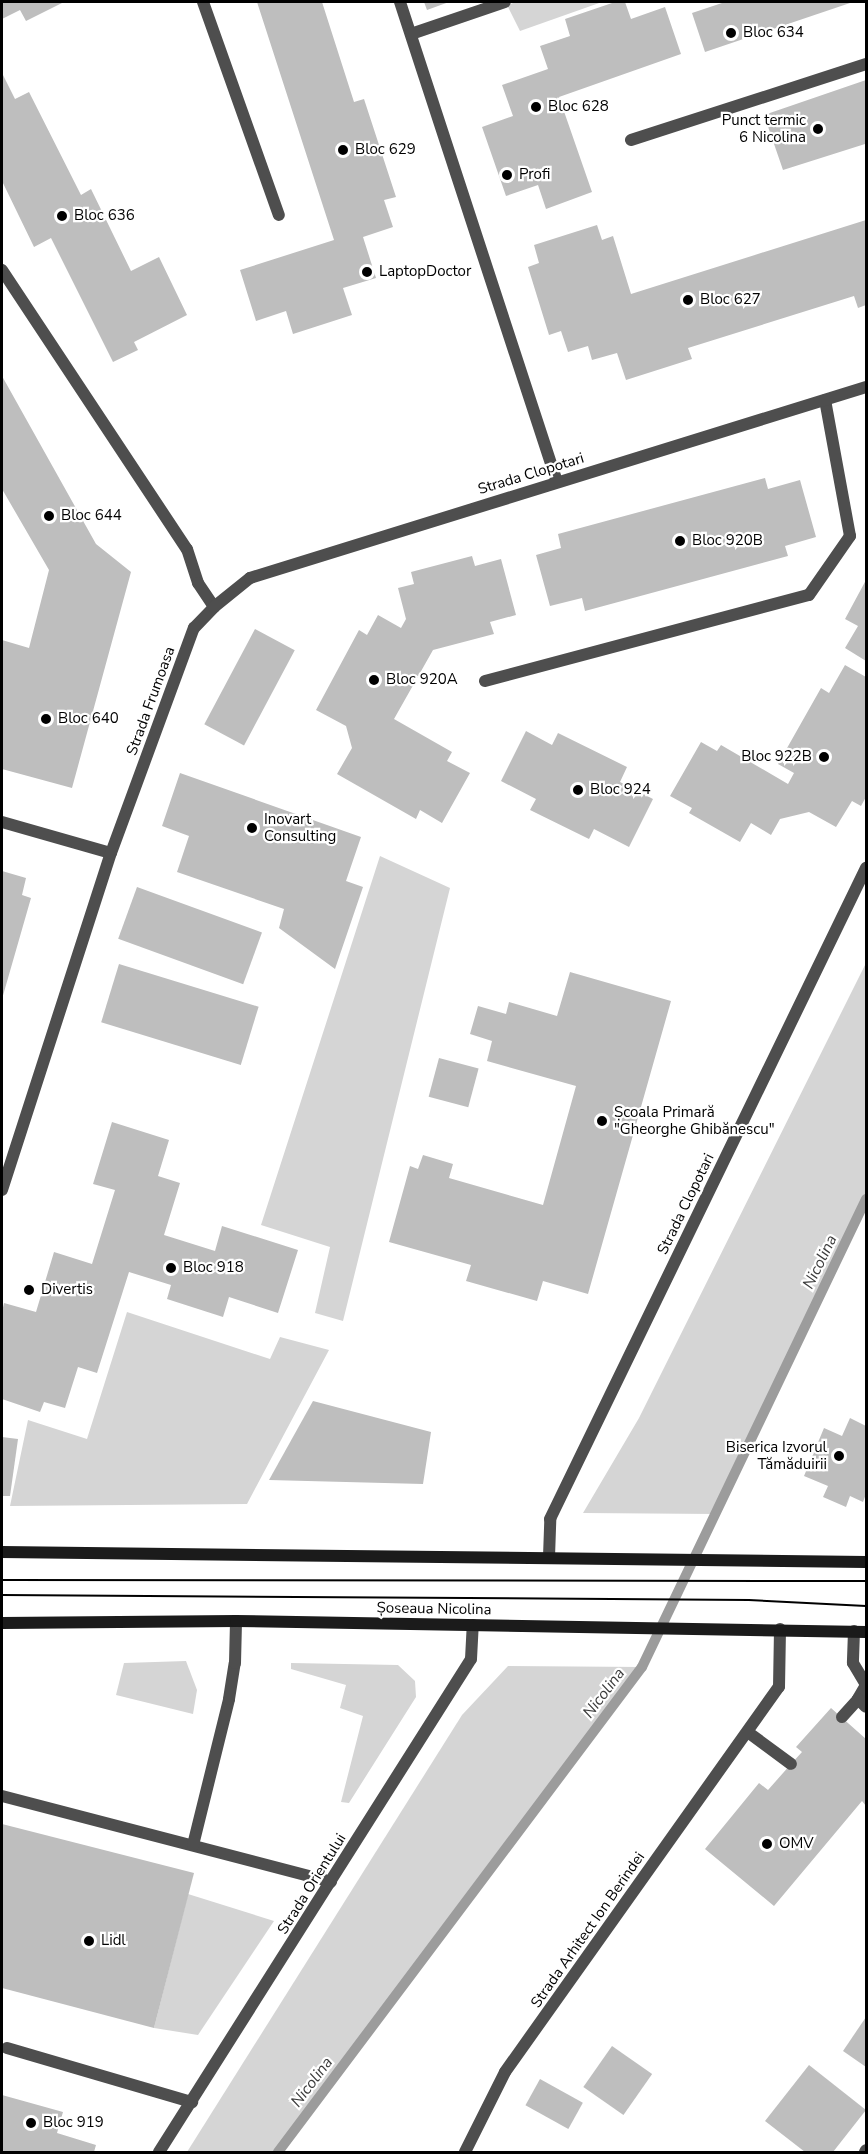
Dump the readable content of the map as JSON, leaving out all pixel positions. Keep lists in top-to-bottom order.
{
  "streets": {
    "main road": ["Șoseaua Nicolina"],
    "street": [
      "Strada Clopotari",
      "Strada Frumoasa",
      "Strada Orientului",
      "Strada Arhitect Ion Berindei"
    ]
  },
  "crossings": [
    ["Strada Clopotari", "Strada Frumoasa"],
    ["Șoseaua Nicolina", "Strada Orientului"],
    ["Șoseaua Nicolina", "Strada Arhitect Ion Berindei"]
  ],
  "water": ["Nicolina"],
  "places": [
    "Bloc 634",
    "Bloc 628",
    "Punct termic 6 Nicolina",
    "Bloc 629",
    "Profi",
    "Bloc 636",
    "LaptopDoctor",
    "Bloc 627",
    "Bloc 644",
    "Bloc 920B",
    "Bloc 920A",
    "Bloc 640",
    "Bloc 922B",
    "Bloc 924",
    "Inovart Consulting",
    "Școala Primară \"Gheorghe Ghibănescu\"",
    "Bloc 918",
    "Divertis",
    "Biserica Izvorul Tămăduirii",
    "OMV",
    "Lidl",
    "Bloc 919"
  ]
}
